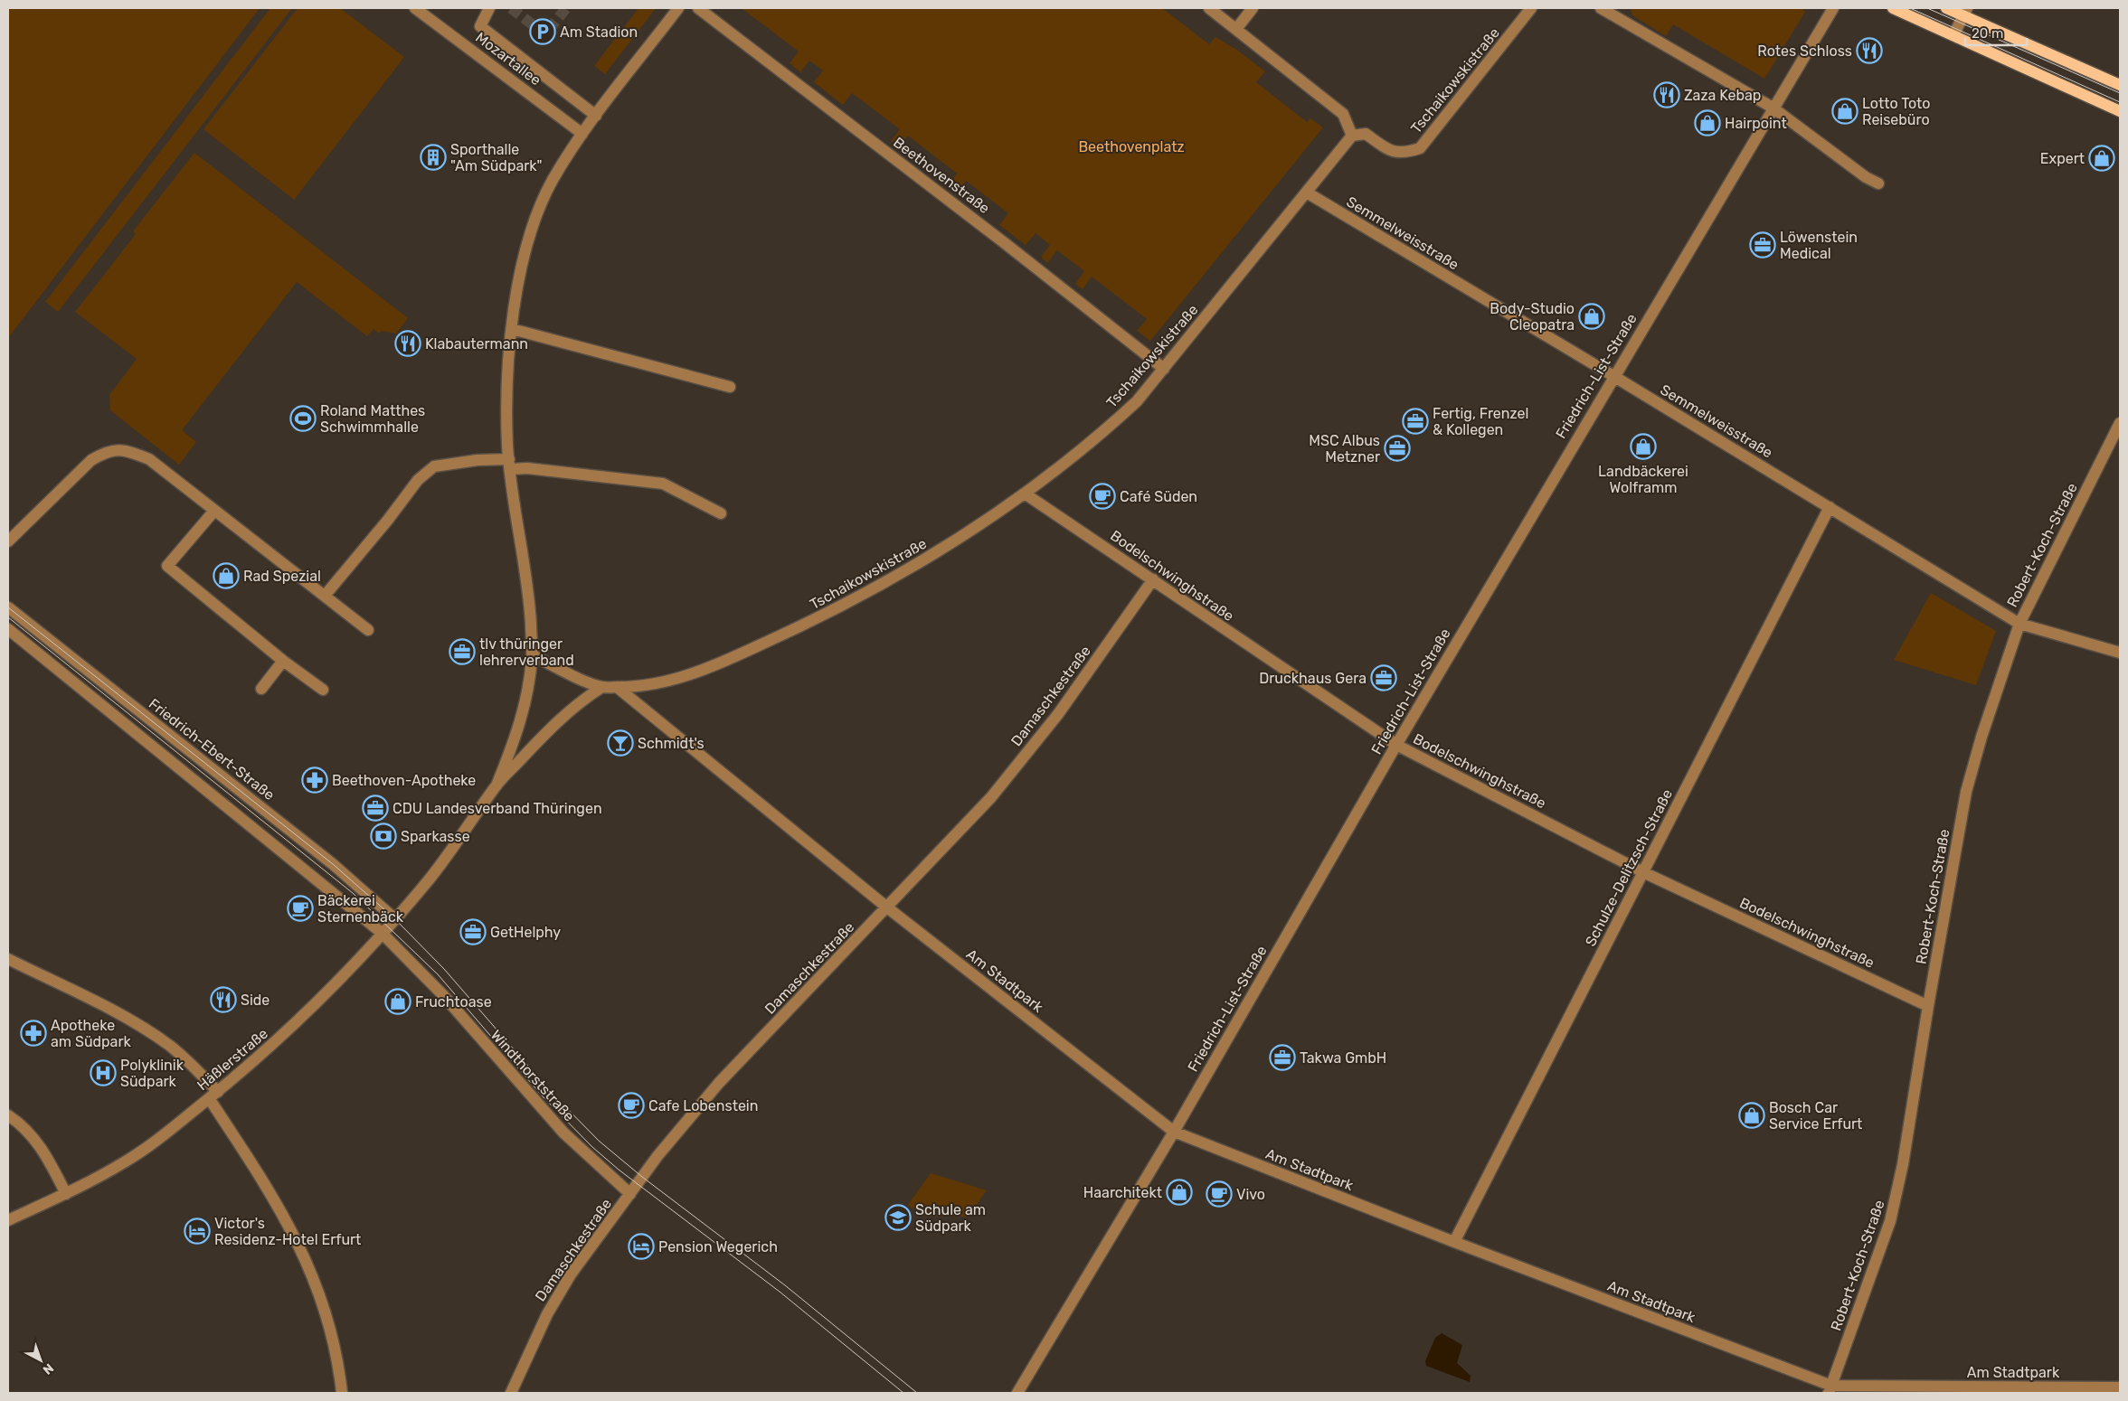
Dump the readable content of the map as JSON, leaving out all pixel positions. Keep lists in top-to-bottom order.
{
  "streets": {
    "street": [
      "Mozartallee",
      "Tschaikowskistraße",
      "Beethovenstraße",
      "Semmelweisstraße",
      "Friedrich-List-Straße",
      "Robert-Koch-Straße",
      "Bodelschwinghstraße",
      "Damaschkestraße",
      "Friedrich-Ebert-Straße",
      "Schulze-Delitzsch-Straße",
      "Am Stadtpark",
      "Häßlerstraße",
      "Windthorststraße"
    ]
  },
  "crossings": [
    ["Tschaikowskistraße", "Beethovenstraße"],
    ["Tschaikowskistraße", "Semmelweisstraße"],
    ["Tschaikowskistraße", "Bodelschwinghstraße"],
    ["Tschaikowskistraße", "Am Stadtpark"],
    ["Semmelweisstraße", "Friedrich-List-Straße"],
    ["Semmelweisstraße", "Robert-Koch-Straße"],
    ["Semmelweisstraße", "Schulze-Delitzsch-Straße"],
    ["Friedrich-List-Straße", "Bodelschwinghstraße"],
    ["Friedrich-List-Straße", "Am Stadtpark"],
    ["Robert-Koch-Straße", "Bodelschwinghstraße"],
    ["Robert-Koch-Straße", "Am Stadtpark"],
    ["Bodelschwinghstraße", "Damaschkestraße"],
    ["Bodelschwinghstraße", "Schulze-Delitzsch-Straße"],
    ["Damaschkestraße", "Am Stadtpark"],
    ["Damaschkestraße", "Windthorststraße"],
    ["Friedrich-Ebert-Straße", "Häßlerstraße"],
    ["Schulze-Delitzsch-Straße", "Am Stadtpark"],
    ["Häßlerstraße", "Windthorststraße"]
  ],
  "parks": ["Beethovenplatz"],
  "places": {
    "parking": ["Am Stadion"],
    "restaurant": [
      "Rotes Schloss",
      "Zaza Kebap",
      "Klabautermann",
      "Side"
    ],
    "shop": [
      "Lotto Toto Reisebüro",
      "Hairpoint",
      "Expert",
      "Body-Studio Cleopatra",
      "Landbäckerei Wolframm",
      "Rad Spezial",
      "Fruchtoase",
      "Bosch Car Service Erfurt",
      "Haarchitekt"
    ],
    "building": ["Sporthalle \"Am Südpark\""],
    "office": [
      "Löwenstein Medical",
      "Fertig, Frenzel & Kollegen",
      "MSC Albus Metzner",
      "tlv thüringer lehrerverband",
      "Druckhaus Gera",
      "CDU Landesverband Thüringen",
      "GetHelphy",
      "Takwa GmbH"
    ],
    "sports": ["Roland Matthes Schwimmhalle"],
    "cafe": [
      "Café Süden",
      "Bäckerei Sternenbäck",
      "Cafe Lobenstein",
      "Vivo"
    ],
    "bar": ["Schmidt's"],
    "pharmacy": ["Beethoven-Apotheke", "Apotheke am Südpark"],
    "bank": ["Sparkasse"],
    "hospital": ["Polyklinik Südpark"],
    "school or university": ["Schule am Südpark"],
    "hotel": ["Victor's Residenz-Hotel Erfurt", "Pension Wegerich"]
  },
  "scale_bar": "20 m",
  "north": "bottom right"
}
